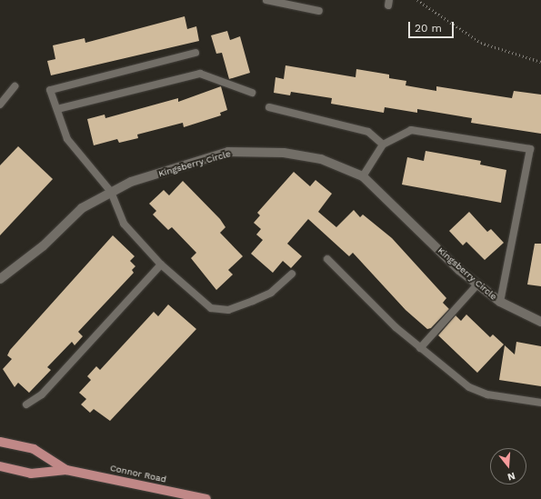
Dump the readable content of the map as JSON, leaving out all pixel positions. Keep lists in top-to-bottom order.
{
  "streets": {
    "main road": ["Connor Road"],
    "street": ["Kingsberry Circle"]
  },
  "scale_bar": "20 m",
  "north": "bottom"
}
